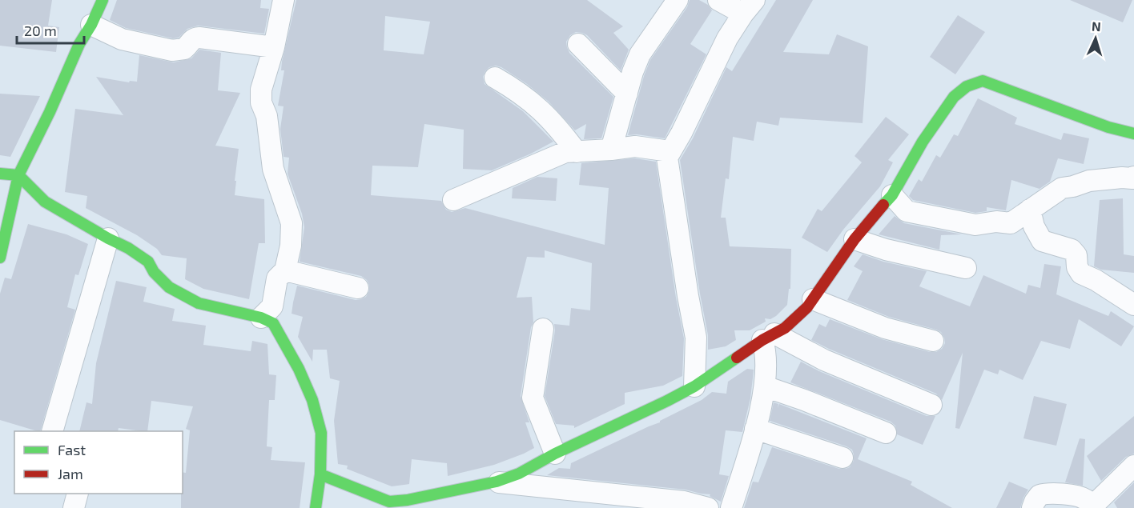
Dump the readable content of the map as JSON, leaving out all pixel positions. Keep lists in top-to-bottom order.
{
  "legend": ["Fast", "Jam"],
  "scale_bar": "20 m",
  "north": "top"
}
